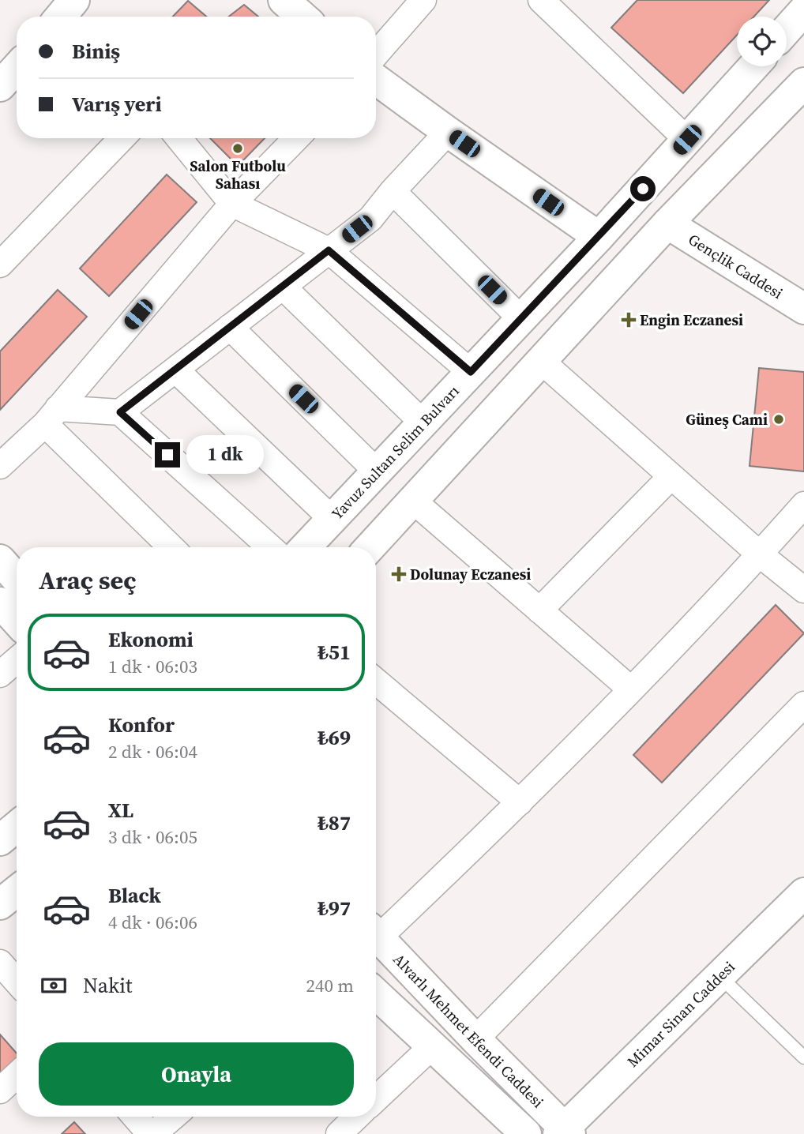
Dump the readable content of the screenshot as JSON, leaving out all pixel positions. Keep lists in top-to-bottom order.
{
  "streets": {
    "main road": [
      "Gençlik Caddesi",
      "Yavuz Sultan Selim Bulvarı",
      "Mimar Sinan Caddesi",
      "Alvarlı Mehmet Efendi Caddesi"
    ]
  },
  "crossings": [
    ["Mimar Sinan Caddesi", "Alvarlı Mehmet Efendi Caddesi"]
  ],
  "places": {
    "other": ["Salon Futbolu Sahası", "Güneş Cami"],
    "health": ["Engin Eczanesi", "Dolunay Eczanesi"]
  },
  "page": {
    "banner": ["Biniş", "Varış yeri"],
    "bubble": "1 dk",
    "heading": "Araç seç",
    "list": [
      {
        "name": "Ekonomi",
        "note": "1 dk · 06:03",
        "value": "₺51"
      },
      {
        "name": "Konfor",
        "note": "2 dk · 06:04",
        "value": "₺69"
      },
      {
        "name": "XL",
        "note": "3 dk · 06:05",
        "value": "₺87"
      },
      {
        "name": "Black",
        "note": "4 dk · 06:06",
        "value": "₺97"
      }
    ],
    "pay": ["Nakit", "240 m"],
    "buttons": "Onayla"
  }
}
